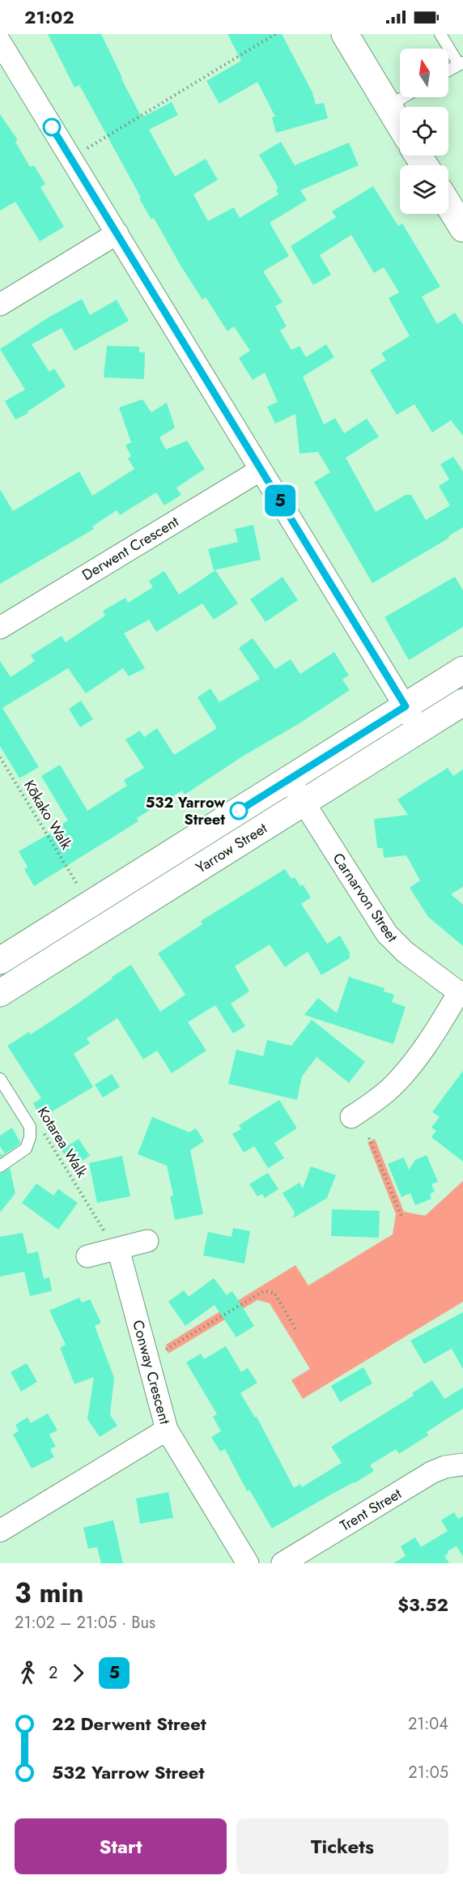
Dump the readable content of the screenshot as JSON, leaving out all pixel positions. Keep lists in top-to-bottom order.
{
  "streets": {
    "street": [
      "Derwent Crescent",
      "Yarrow Street",
      "Carnarvon Street",
      "Conway Crescent",
      "Trent Street"
    ],
    "path": ["Kōkako Walk", "Kotarea Walk"]
  },
  "crossings": [
    ["Yarrow Street", "Carnarvon Street"],
    ["Kotarea Walk", "Conway Crescent"]
  ],
  "places": ["532 Yarrow Street"],
  "lines": ["bus line 5"],
  "north": "top",
  "page": {
    "status": "21:02",
    "on_map": "5",
    "heading": ["3 min", "21:02 – 21:05 · Bus", "$3.52"],
    "legs": ["2", "5"],
    "list": [
      {
        "name": "22 Derwent Street",
        "value": "21:04"
      },
      {
        "name": "532 Yarrow Street",
        "value": "21:05"
      }
    ],
    "buttons": ["Start", "Tickets"]
  }
}
